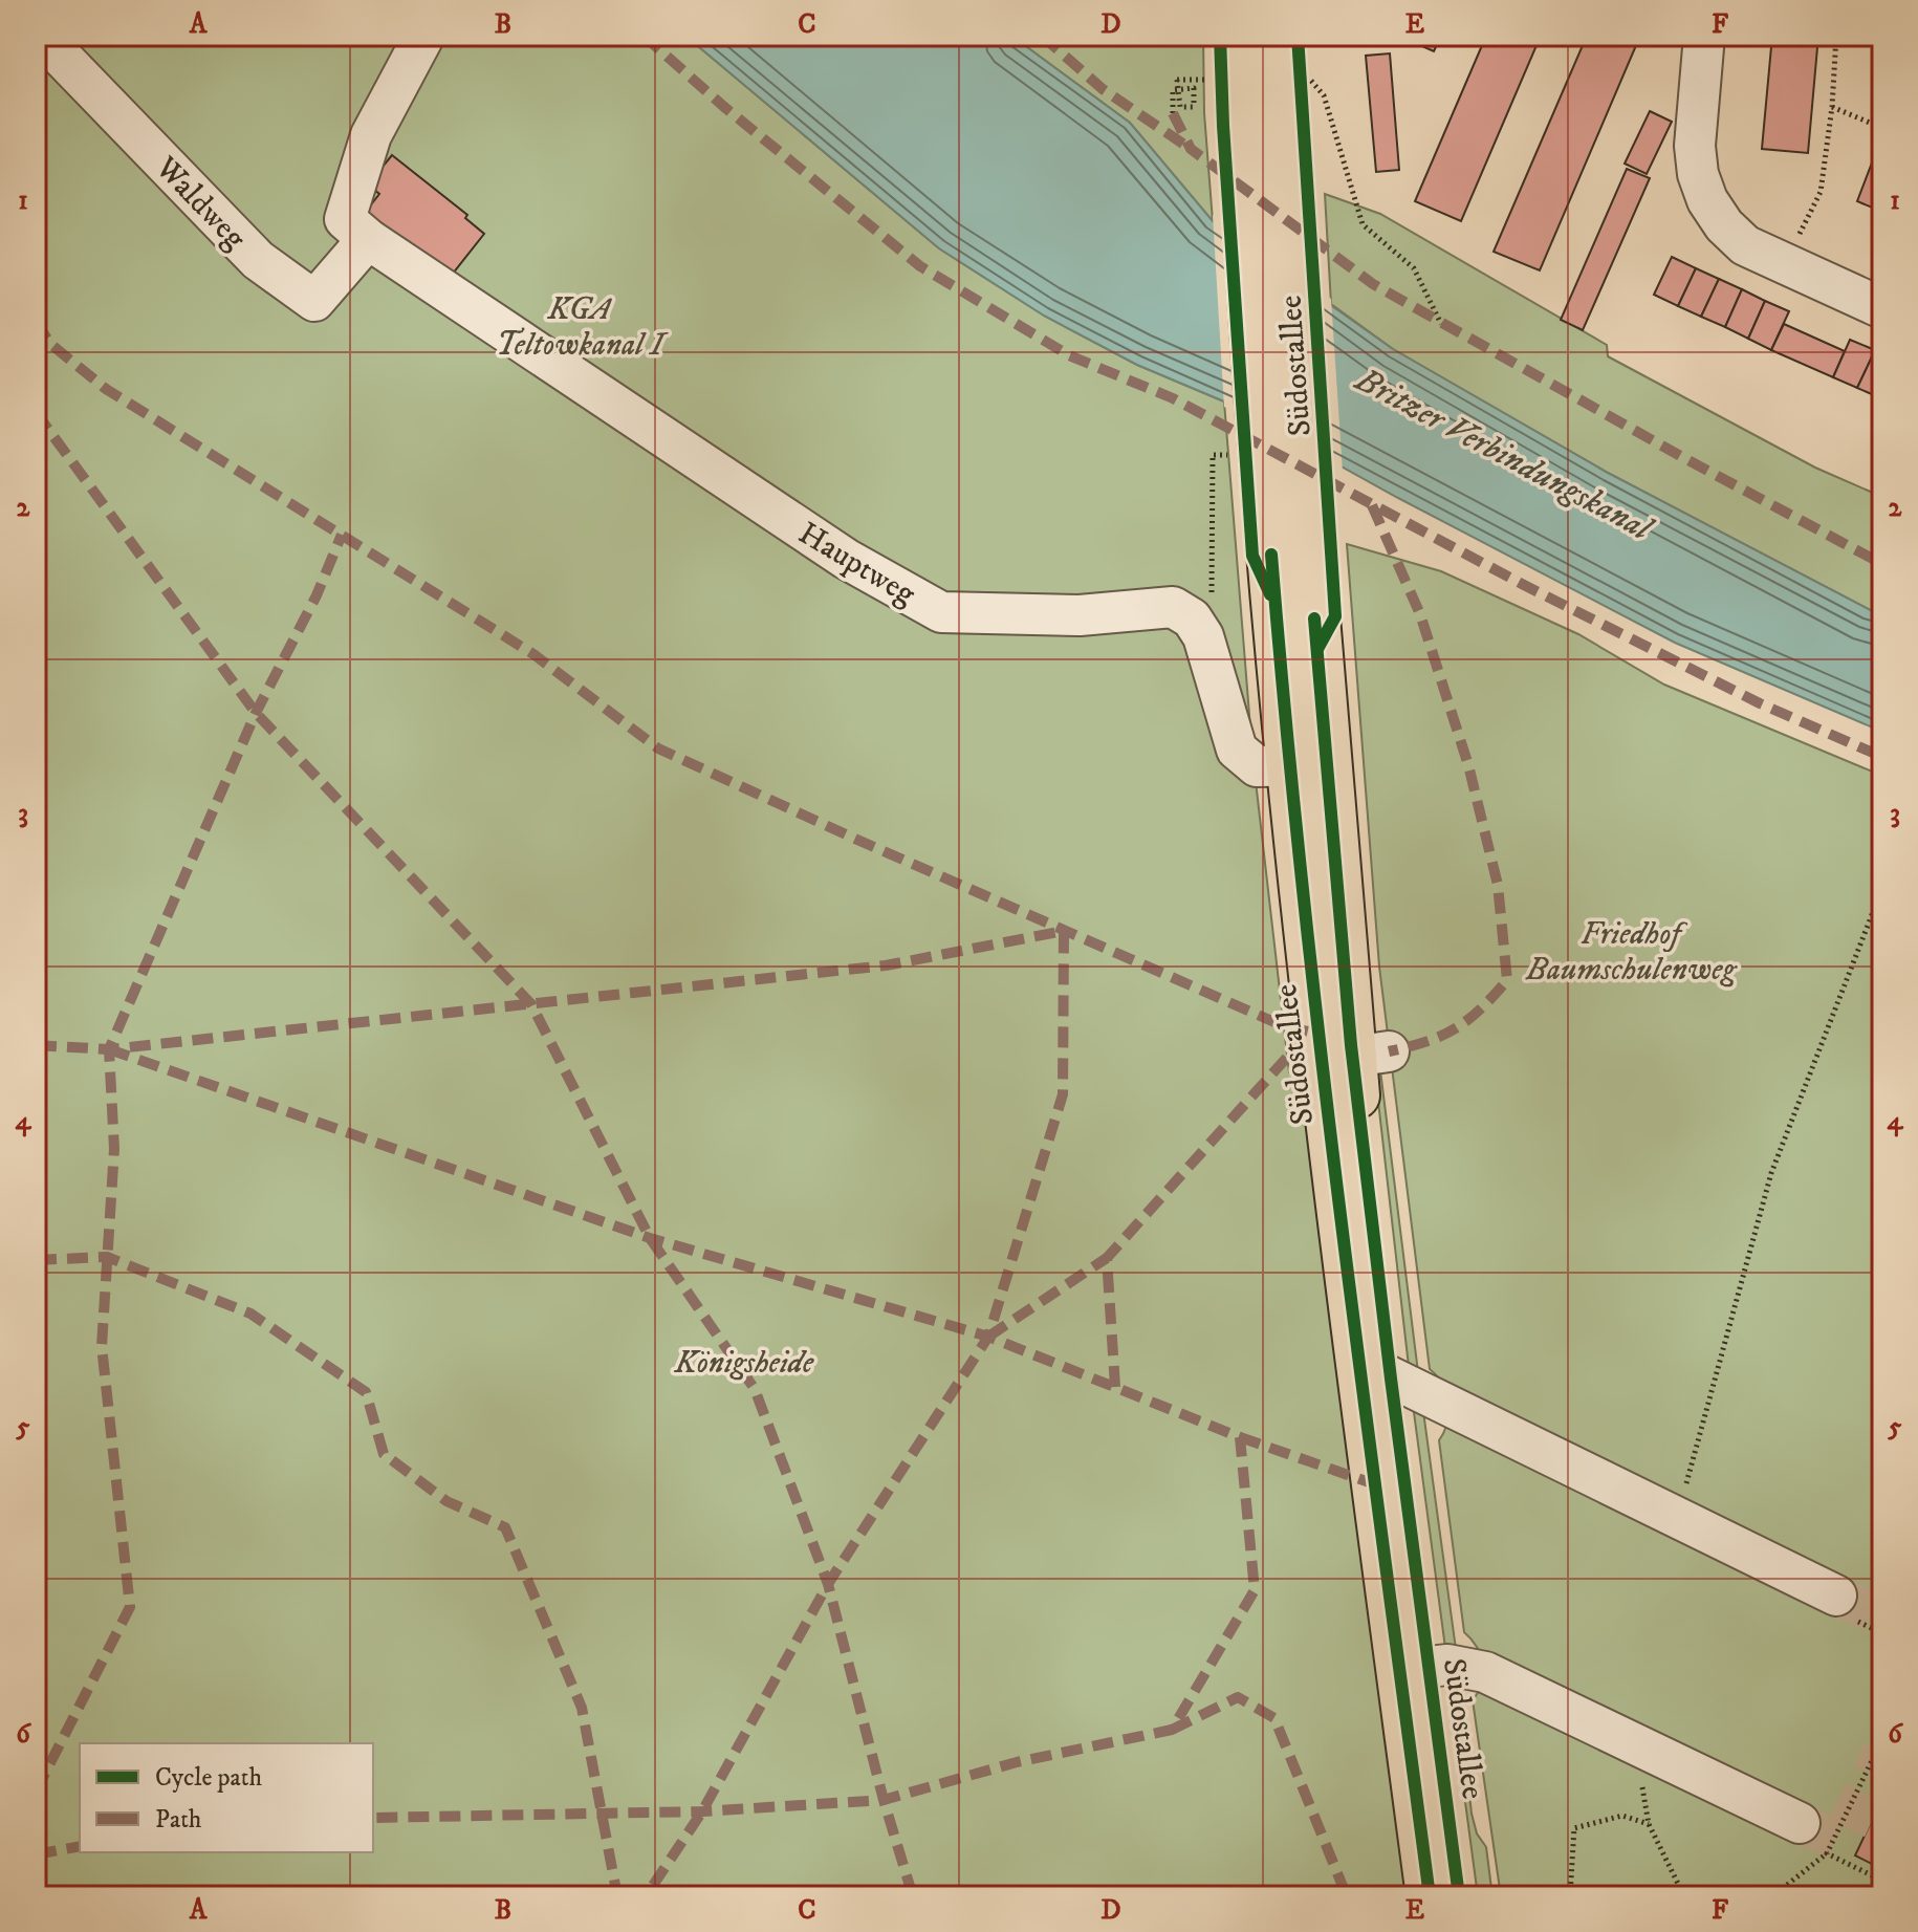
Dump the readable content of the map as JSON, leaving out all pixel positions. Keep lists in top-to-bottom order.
{
  "streets": {
    "main road": ["Südostallee"],
    "street": ["Waldweg", "Hauptweg"]
  },
  "crossings": [
    ["Waldweg", "Hauptweg"]
  ],
  "water": ["Britzer Verbindungskanal"],
  "parks": ["KGA Teltowkanal I", "Friedhof Baumschulenweg", "Königsheide"],
  "legend": ["Cycle path", "Path"],
  "grid": {
    "columns": [
      "A",
      "B",
      "C",
      "D",
      "E",
      "F"
    ],
    "rows": [
      "1",
      "2",
      "3",
      "4",
      "5",
      "6"
    ]
  }
}
